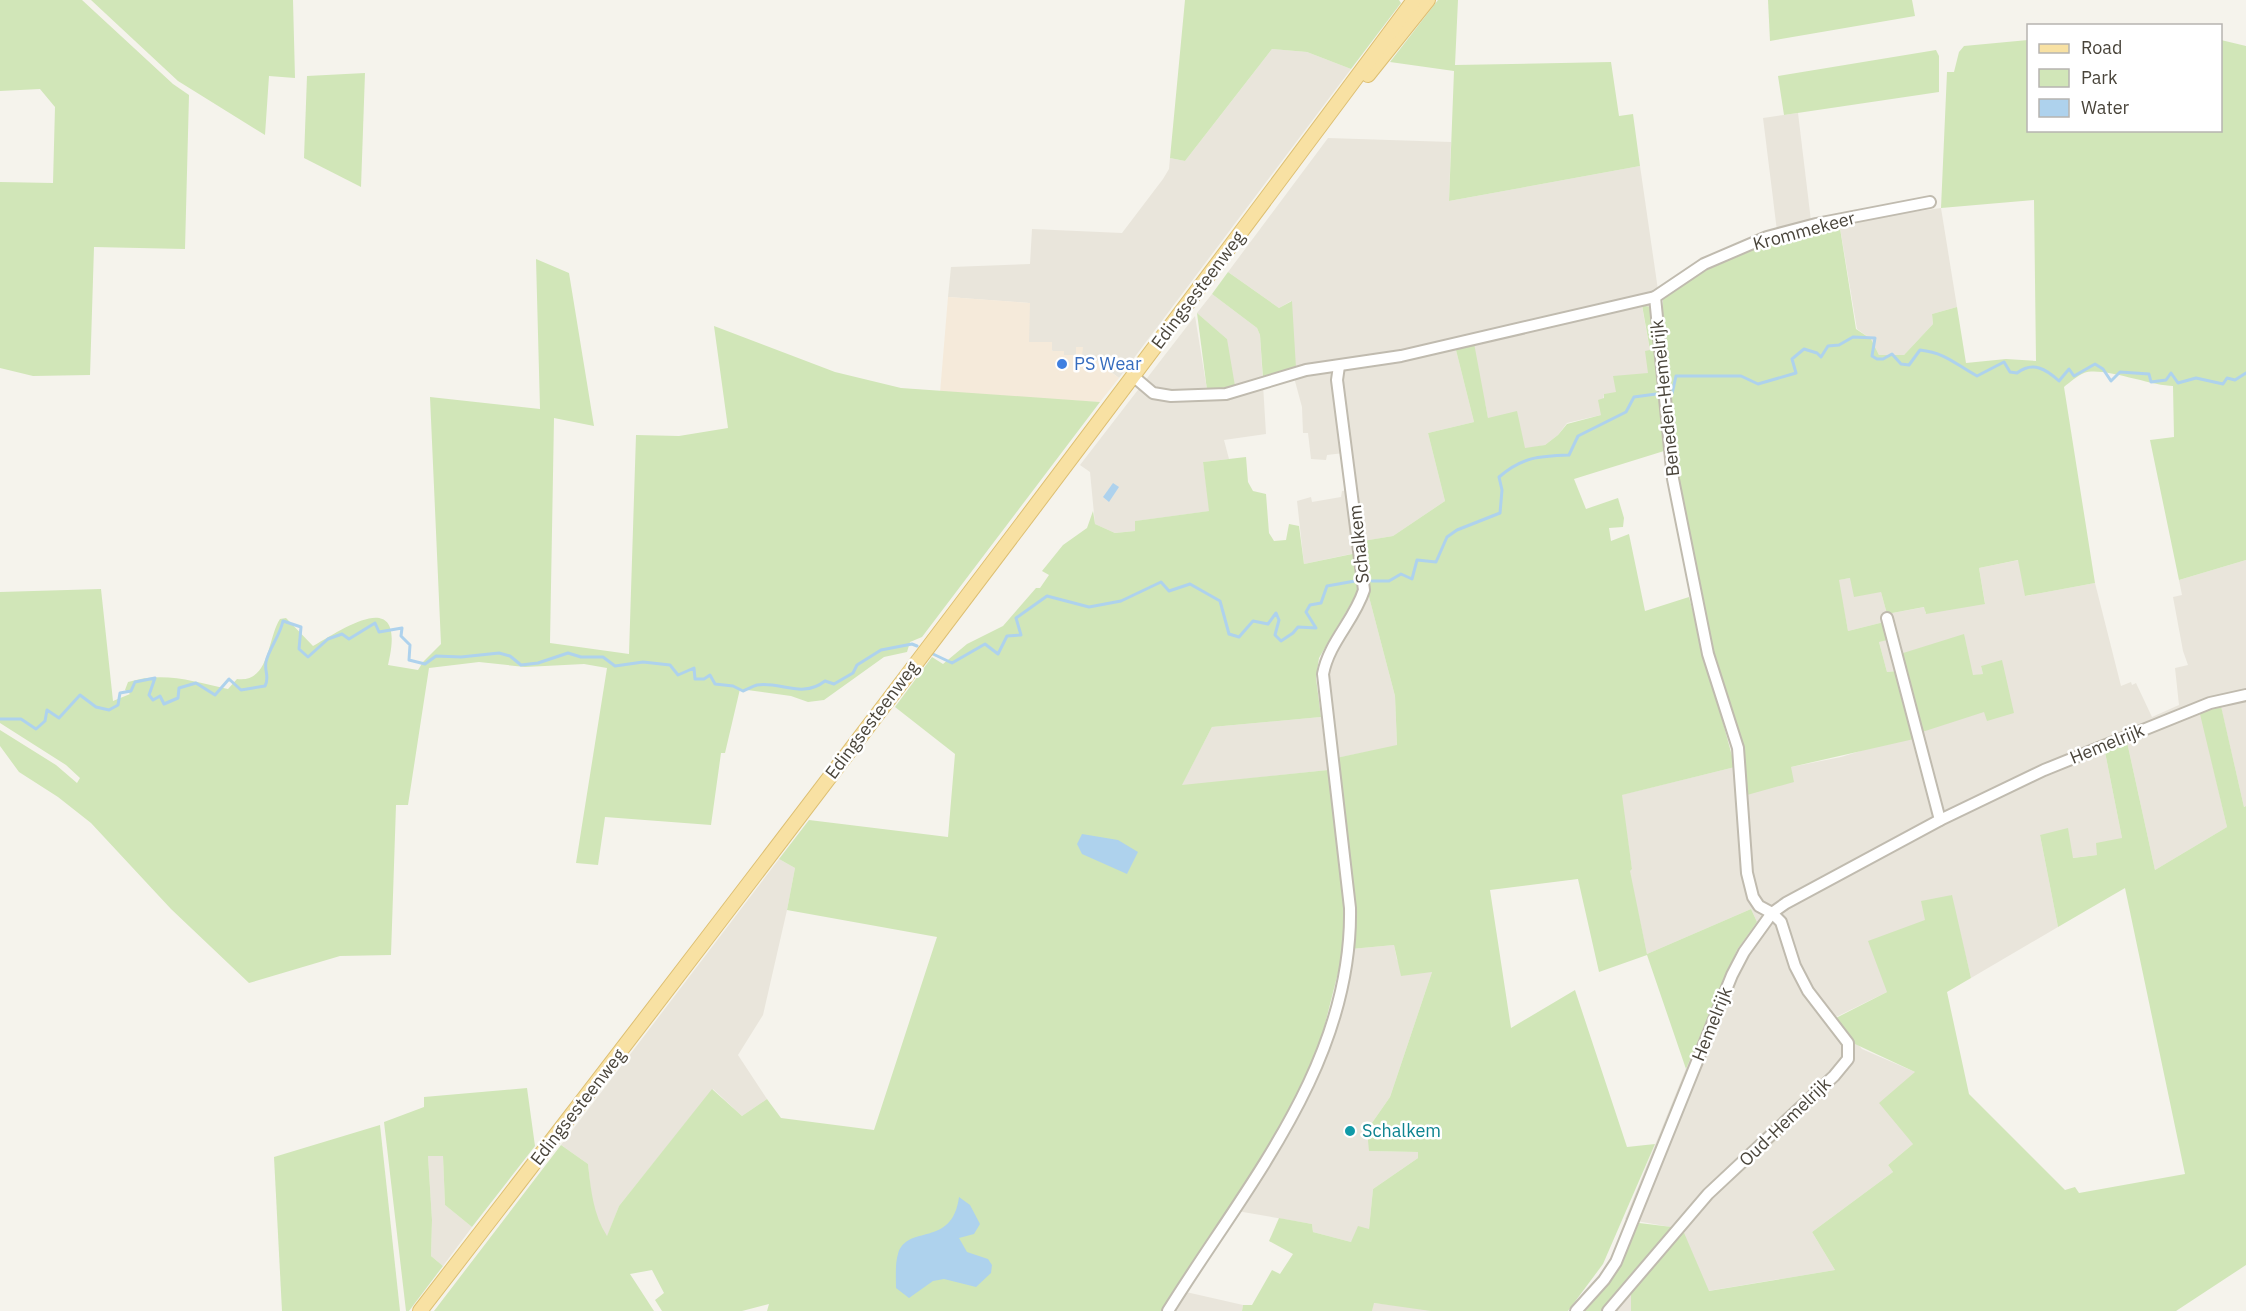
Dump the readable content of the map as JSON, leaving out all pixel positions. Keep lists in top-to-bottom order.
{
  "streets": {
    "main road": ["Edingsesteenweg"],
    "street": [
      "Krommekeer",
      "Beneden-Hemelrijk",
      "Schalkem",
      "Hemelrijk",
      "Oud-Hemelrijk"
    ]
  },
  "crossings": [
    ["Krommekeer", "Beneden-Hemelrijk"],
    ["Edingsesteenweg", "Beneden-Hemelrijk"],
    ["Beneden-Hemelrijk", "Schalkem"],
    ["Beneden-Hemelrijk", "Hemelrijk"],
    ["Beneden-Hemelrijk", "Oud-Hemelrijk"],
    ["Hemelrijk", "Oud-Hemelrijk"]
  ],
  "places": ["PS Wear", "Schalkem"],
  "legend": ["Road", "Park", "Water"]
}
